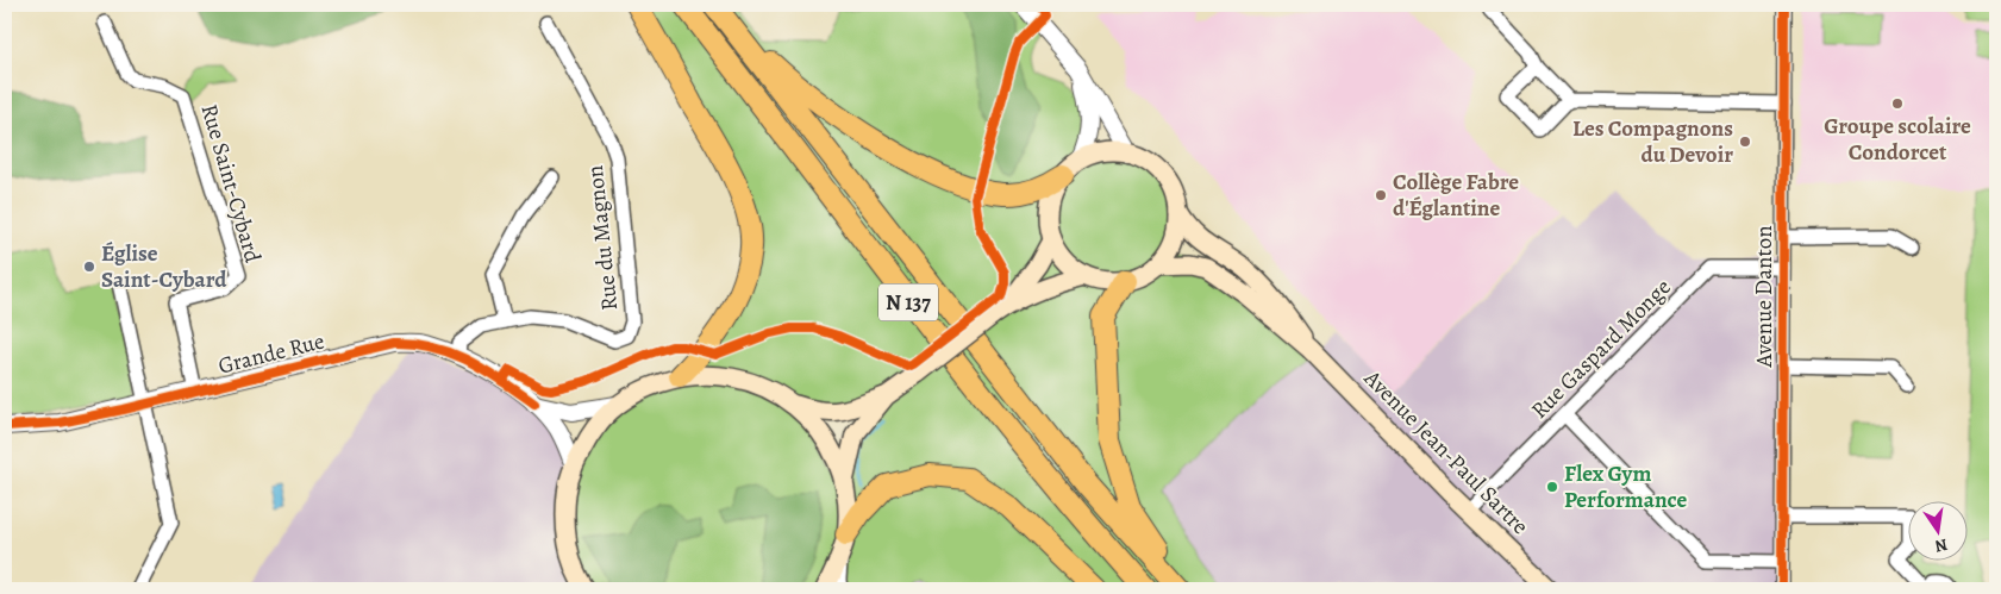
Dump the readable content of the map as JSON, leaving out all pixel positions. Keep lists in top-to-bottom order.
{
  "streets": {
    "highway": ["N 137"],
    "main road": ["Avenue Jean-Paul Sartre"],
    "street": [
      "Rue Saint-Cybard",
      "Rue du Magnon",
      "Avenue Danton",
      "Rue Gaspard Monge",
      "Grande Rue"
    ]
  },
  "crossings": [
    ["Rue Saint-Cybard", "Grande Rue"],
    ["Avenue Danton", "Rue Gaspard Monge"],
    ["Rue Gaspard Monge", "Avenue Jean-Paul Sartre"]
  ],
  "places": [
    "Groupe scolaire Condorcet",
    "Les Compagnons du Devoir",
    "Collège Fabre d'Églantine",
    "Église Saint-Cybard",
    "Flex Gym Performance"
  ],
  "north": "bottom"
}
